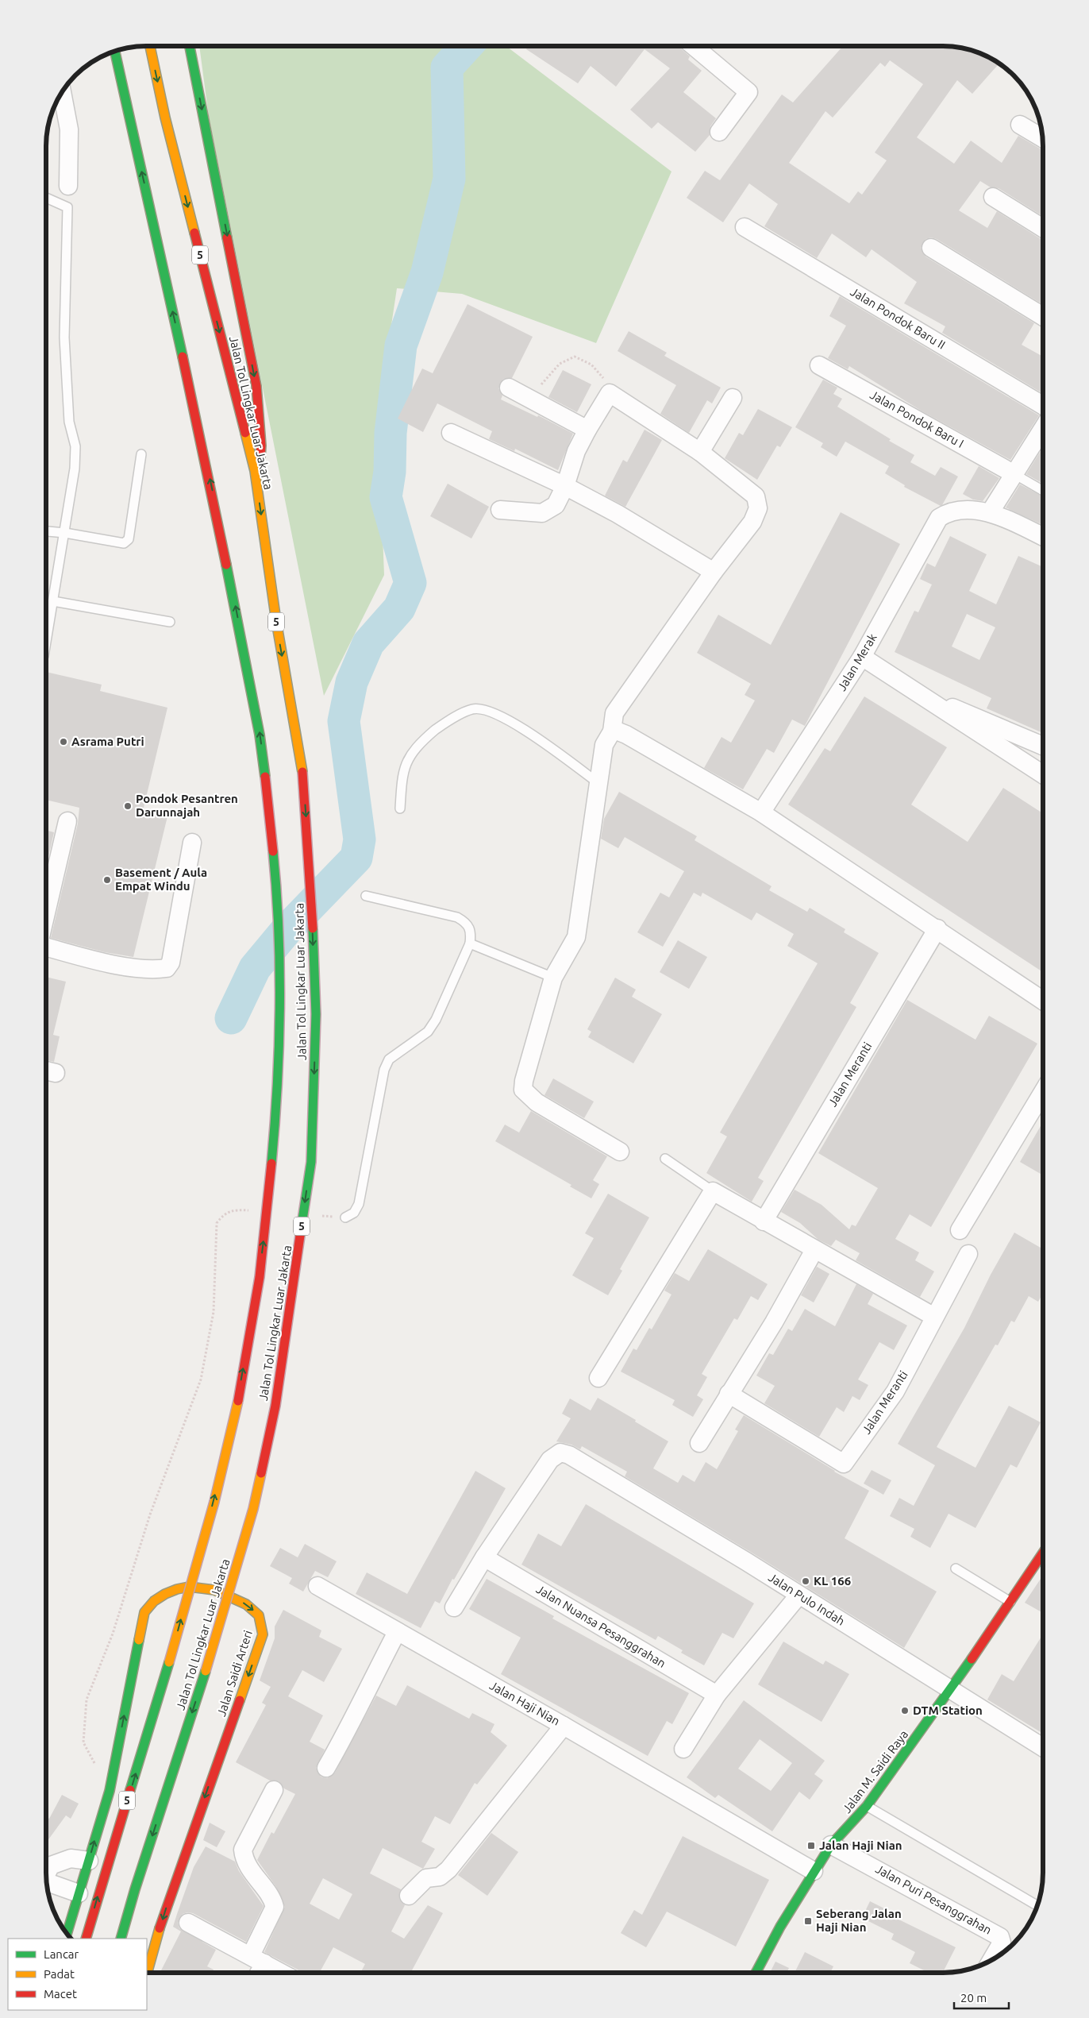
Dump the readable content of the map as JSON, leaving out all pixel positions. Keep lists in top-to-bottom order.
{
  "streets": {
    "main road": [
      "5",
      "Jalan Tol Lingkar Luar Jakarta",
      "Jalan Saidi Arteri",
      "Jalan M. Saidi Raya"
    ],
    "street": [
      "Jalan Pondok Baru II",
      "Jalan Pondok Baru I",
      "Jalan Merak",
      "Jalan Meranti",
      "Jalan Pulo Indah",
      "Jalan Nuansa Pesanggrahan",
      "Jalan Haji Nian",
      "Jalan Puri Pesanggrahan"
    ]
  },
  "crossings": [
    ["Jalan Pulo Indah", "Jalan Nuansa Pesanggrahan"],
    ["Jalan Pulo Indah", "Jalan M. Saidi Raya"],
    ["Jalan Haji Nian", "Jalan M. Saidi Raya"],
    ["Jalan M. Saidi Raya", "Jalan Puri Pesanggrahan"]
  ],
  "places": {
    "other": [
      "Asrama Putri",
      "Pondok Pesantren Darunnajah",
      "Basement / Aula Empat Windu",
      "KL 166",
      "DTM Station"
    ],
    "transit": ["Jalan Haji Nian", "Seberang Jalan Haji Nian"]
  },
  "legend": ["Lancar", "Padat", "Macet"],
  "scale_bar": "20 m"
}
